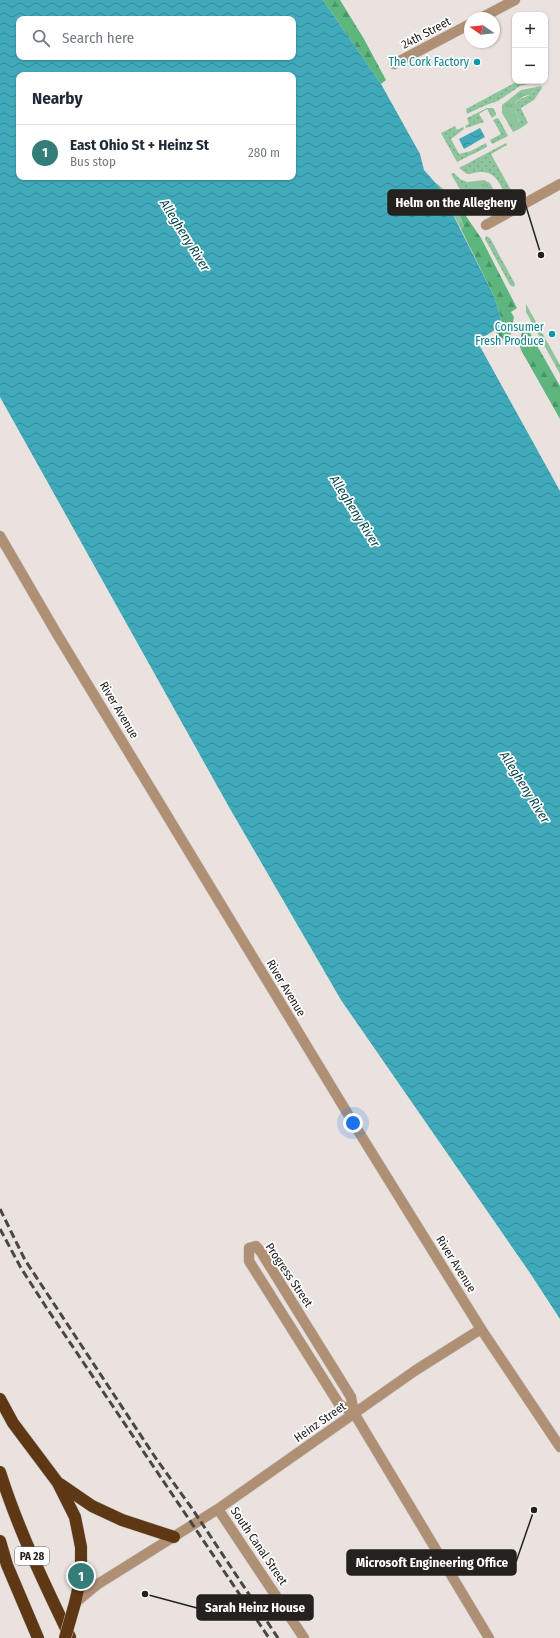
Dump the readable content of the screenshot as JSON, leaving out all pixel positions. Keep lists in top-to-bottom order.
{
  "streets": {
    "highway": ["PA 28"],
    "street": [
      "24th Street",
      "River Avenue",
      "Progress Street",
      "Heinz Street",
      "South Canal Street"
    ]
  },
  "crossings": [
    ["River Avenue", "Heinz Street"],
    ["Progress Street", "Heinz Street"],
    ["Heinz Street", "South Canal Street"]
  ],
  "water": ["Allegheny River"],
  "places": [
    "The Cork Factory",
    "Helm on the Allegheny",
    "Consumer Fresh Produce",
    "Microsoft Engineering Office",
    "Sarah Heinz House"
  ],
  "north": "left",
  "page": {
    "map_buttons": ["+", "−"],
    "search": "Search here",
    "heading": "Nearby",
    "list": [
      {
        "mark": "1",
        "name": "East Ohio St + Heinz St",
        "note": "Bus stop",
        "value": "280 m"
      }
    ],
    "pins": "1"
  }
}
